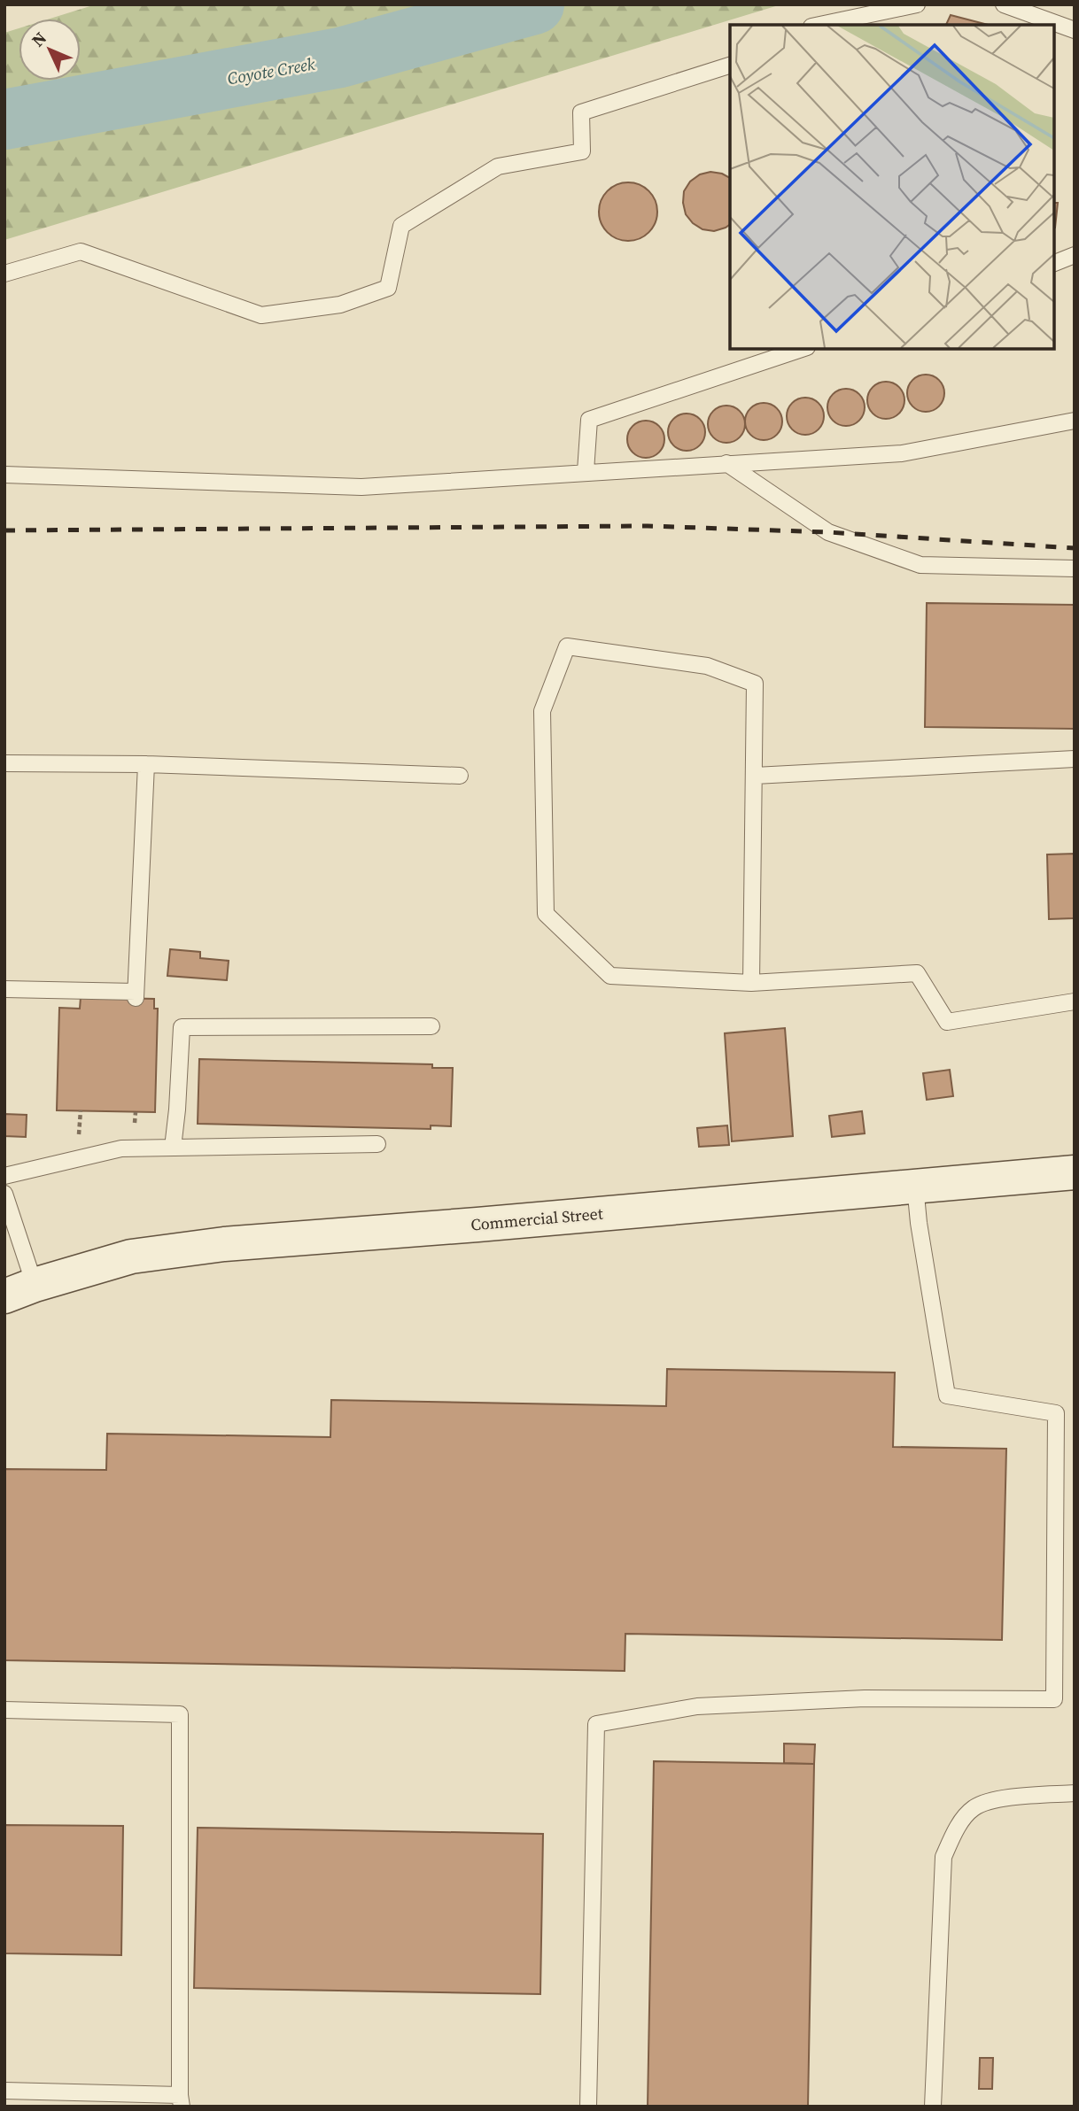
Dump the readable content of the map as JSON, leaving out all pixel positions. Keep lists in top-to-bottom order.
{
  "streets": {
    "main road": ["Commercial Street"]
  },
  "water": ["Coyote Creek"],
  "north": "top left"
}
